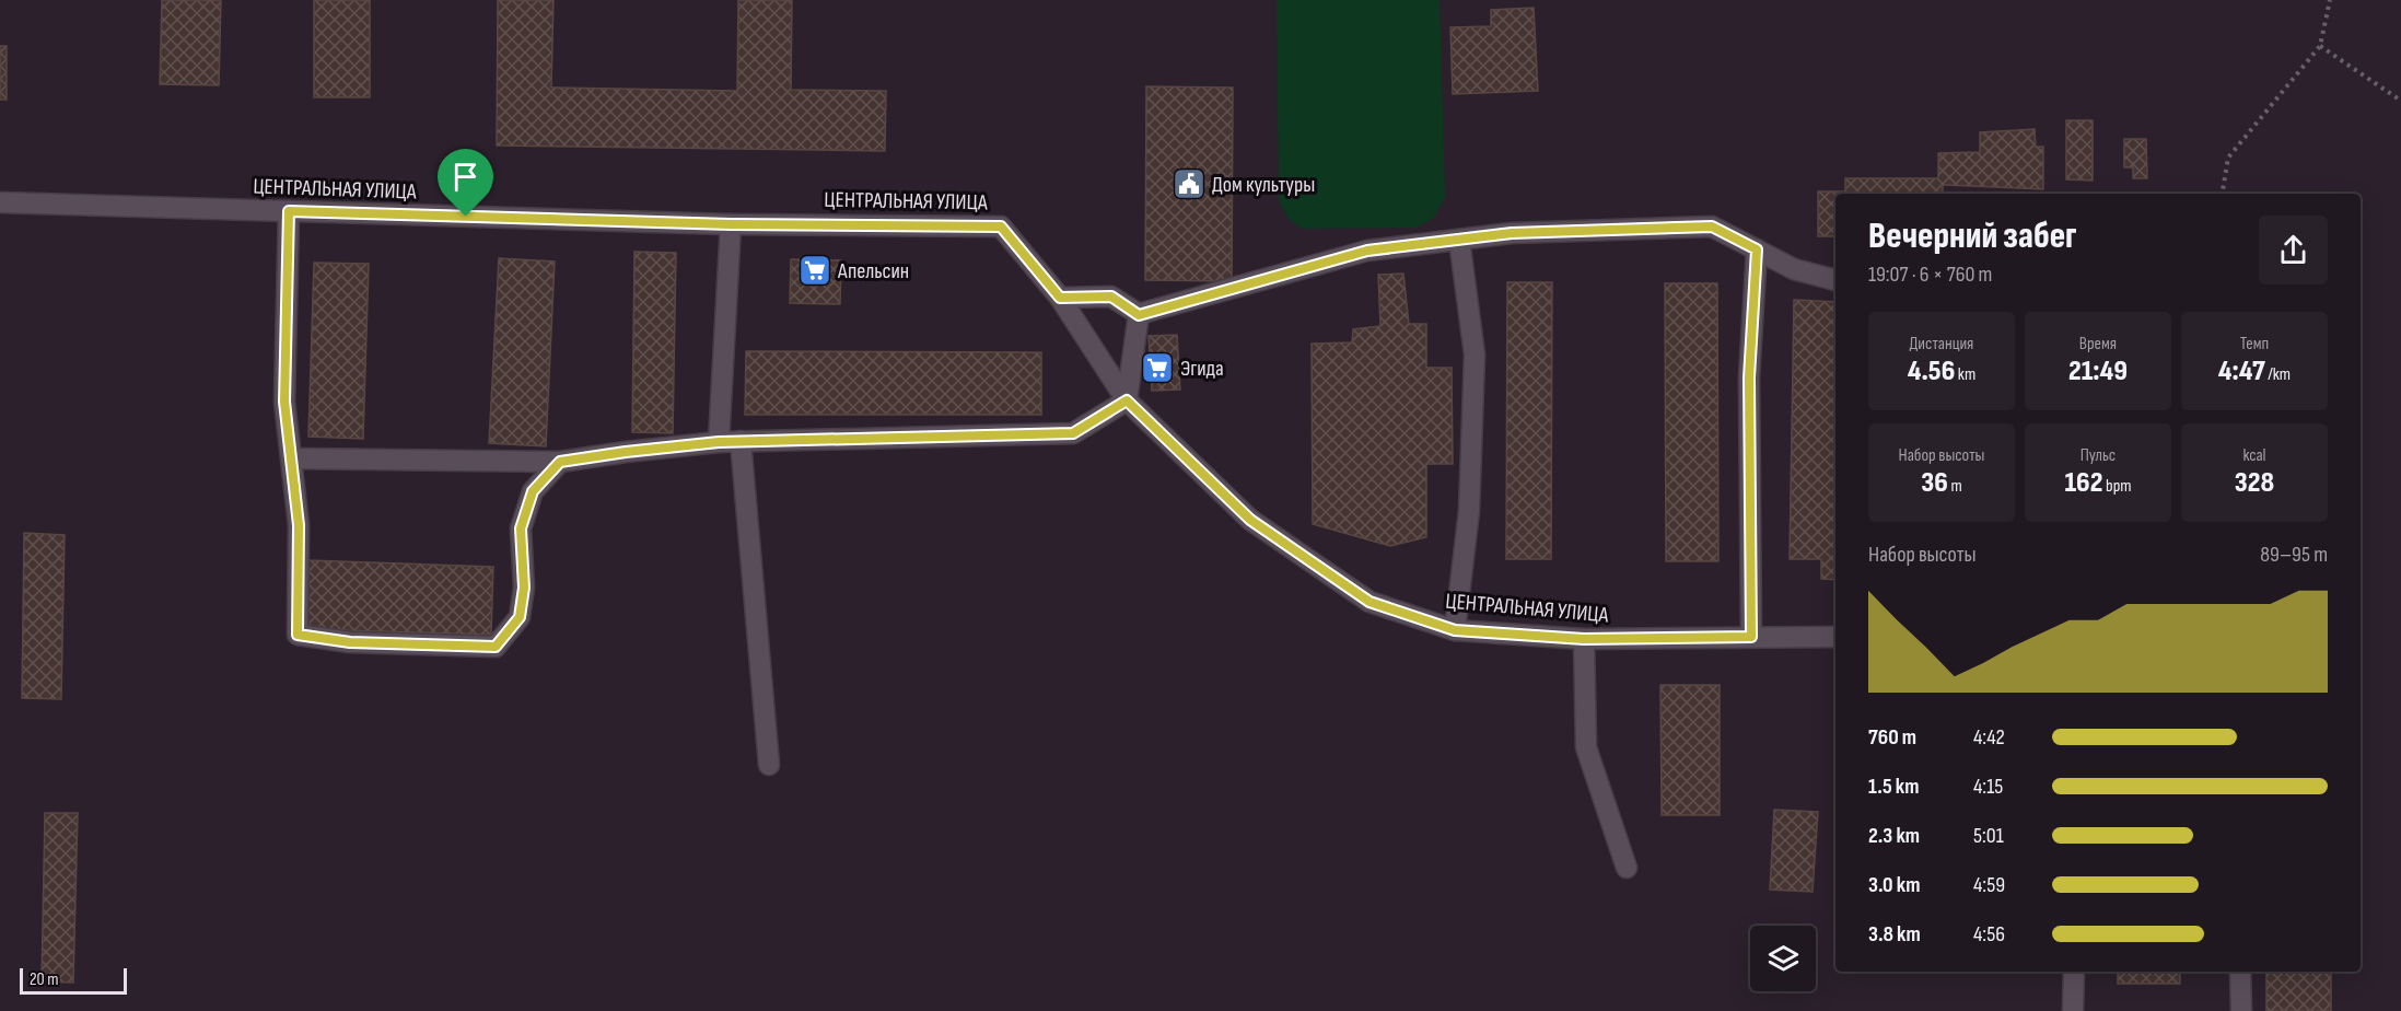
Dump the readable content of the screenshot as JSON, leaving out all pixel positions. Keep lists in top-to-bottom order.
{
  "streets": {
    "street": ["ЦЕНТРАЛЬНАЯ УЛИЦА"]
  },
  "places": {
    "public building": ["Дом культуры"],
    "supermarket": ["Апельсин", "Эгида"]
  },
  "scale_bar": "20 m",
  "page": {
    "heading": ["Вечерний забег", "19:07 · 6 × 760 m"],
    "stats": [
      ["Дистанция", "4.56 km"],
      ["Время", "21:49"],
      ["Темп", "4:47 /km"],
      ["Набор высоты", "36 m"],
      ["Пульс", "162 bpm"],
      ["kcal", "328"]
    ],
    "chart": ["Набор высоты", "89–95 m"],
    "list": [
      {
        "name": "760 m",
        "note": "4:42"
      },
      {
        "name": "1.5 km",
        "note": "4:15"
      },
      {
        "name": "2.3 km",
        "note": "5:01"
      },
      {
        "name": "3.0 km",
        "note": "4:59"
      },
      {
        "name": "3.8 km",
        "note": "4:56"
      }
    ],
    "scale": "20 m"
  }
}
